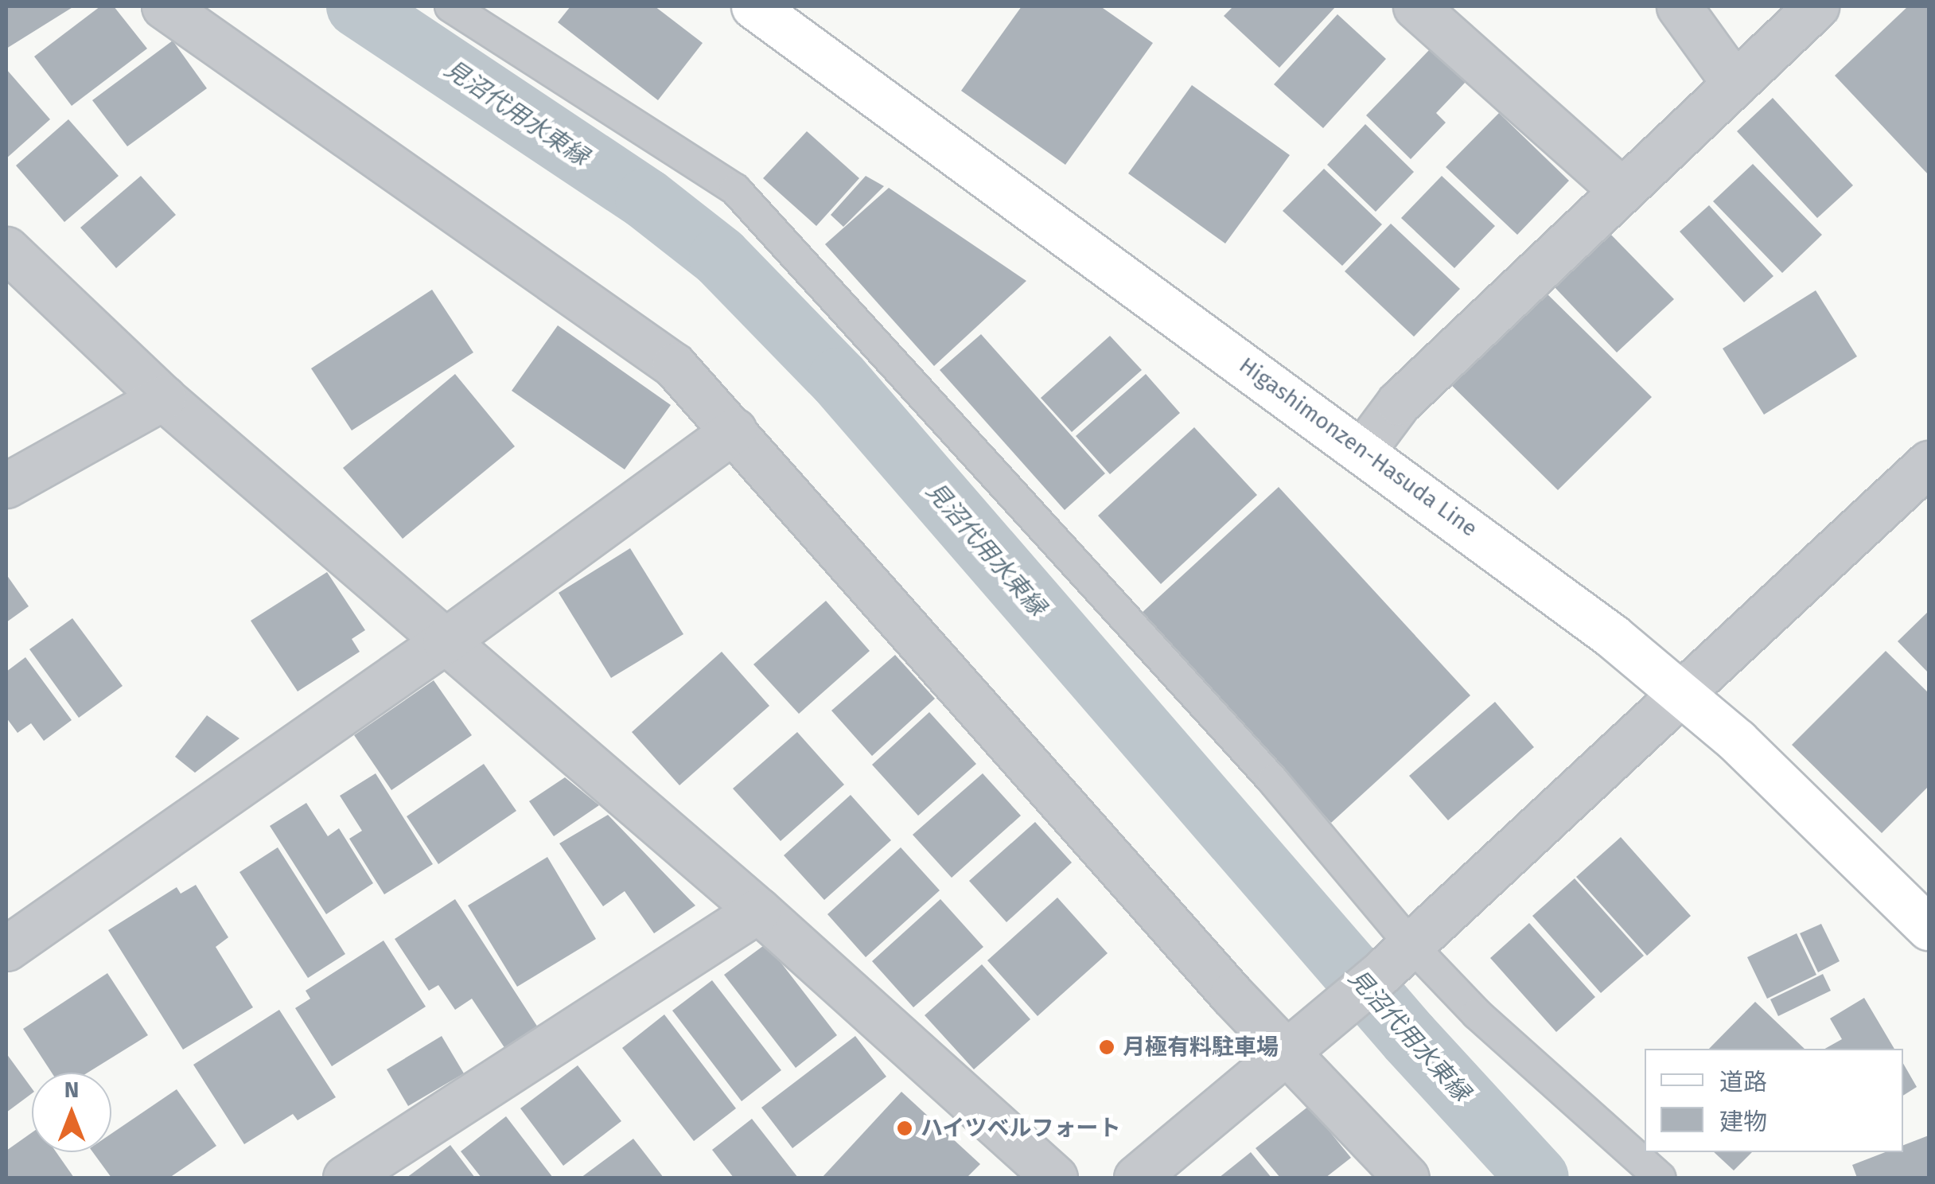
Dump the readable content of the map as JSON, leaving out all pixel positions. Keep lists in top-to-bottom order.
{
  "streets": {
    "main road": ["Higashimonzen-Hasuda Line"]
  },
  "water": ["見沼代用水東縁"],
  "places": ["月極有料駐車場", "ハイツベルフォート"],
  "legend": ["道路", "建物"],
  "north": "top"
}
